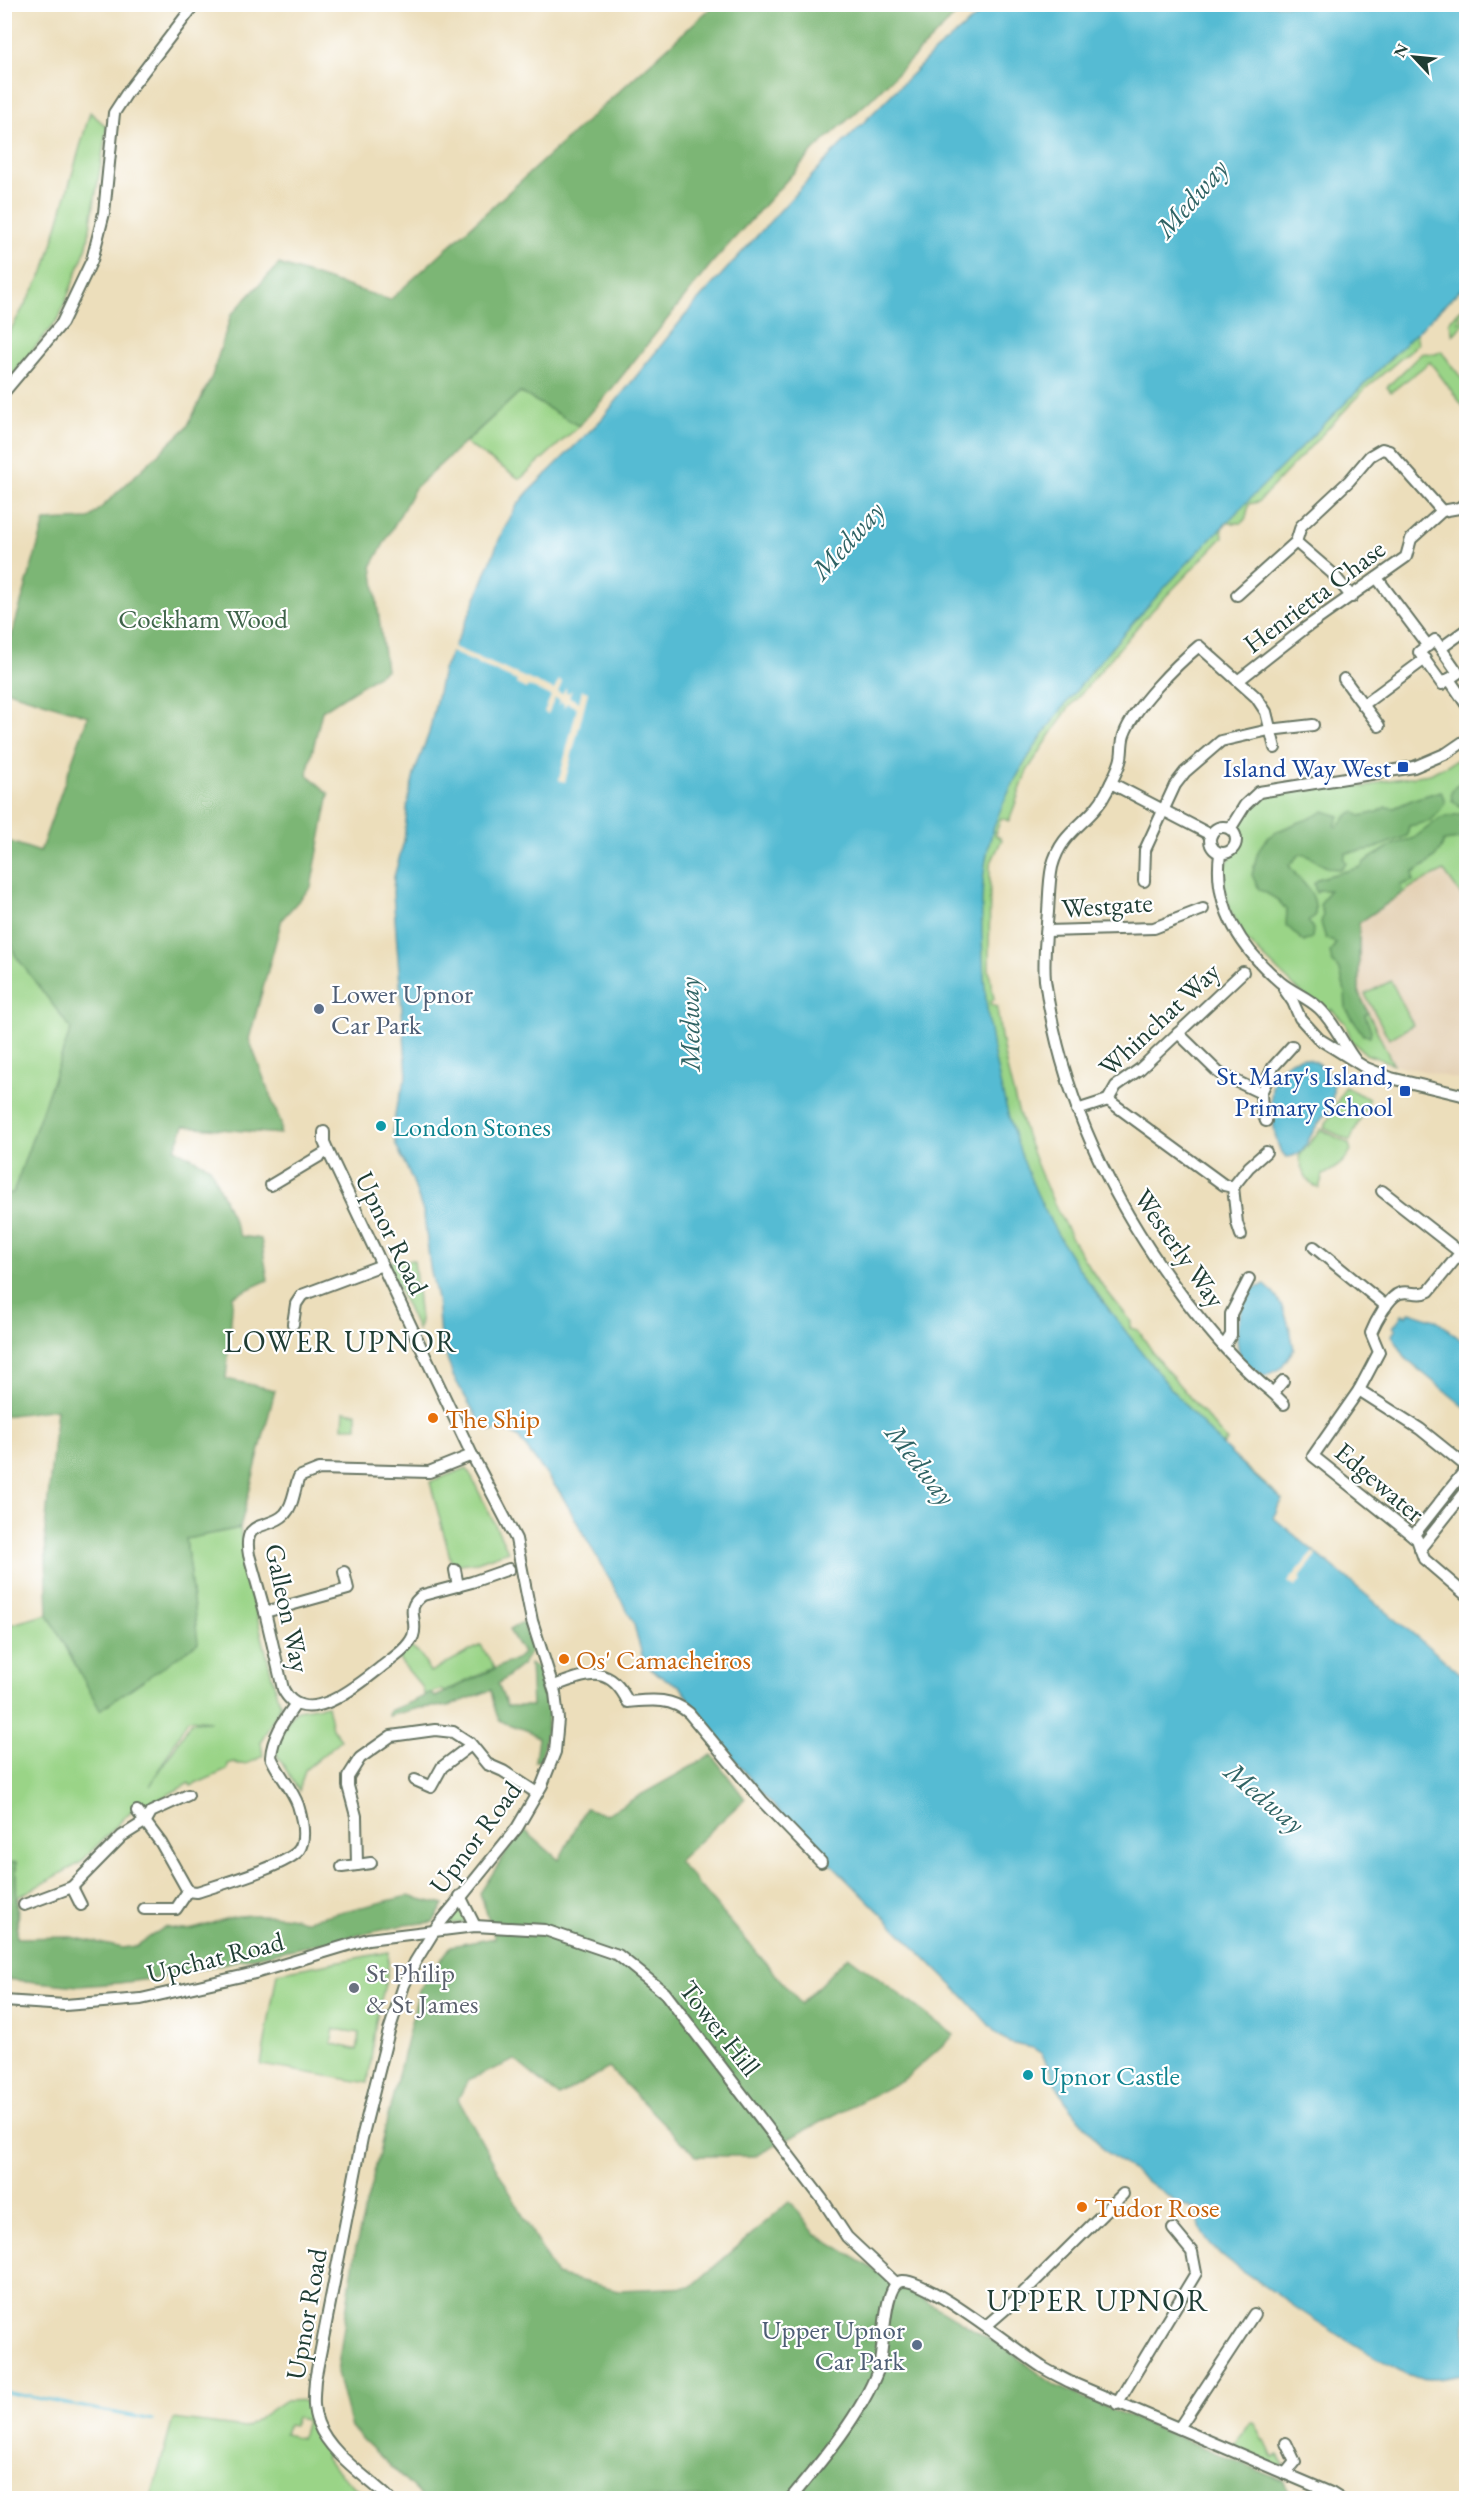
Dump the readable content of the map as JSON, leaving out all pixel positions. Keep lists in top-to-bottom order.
{
  "streets": {
    "street": [
      "Henrietta Chase",
      "Westgate",
      "Whinchat Way",
      "Upnor Road",
      "Westerly Way",
      "Edgewater",
      "Galleon Way",
      "Upchat Road",
      "Tower Hill"
    ]
  },
  "crossings": [
    ["Henrietta Chase", "Westerly Way"],
    ["Westgate", "Westerly Way"],
    ["Upnor Road", "Galleon Way"],
    ["Upnor Road", "Upchat Road"],
    ["Upnor Road", "Tower Hill"],
    ["Upchat Road", "Tower Hill"]
  ],
  "districts": ["LOWER UPNOR", "UPPER UPNOR"],
  "water": ["Medway"],
  "parks": ["Cockham Wood"],
  "places": {
    "transit": ["Island Way West", "St. Mary's Island, Primary School"],
    "other": [
      "Lower Upnor Car Park",
      "London Stones",
      "The Ship",
      "Os' Camacheiros",
      "St Philip & St James",
      "Upnor Castle",
      "Tudor Rose",
      "Upper Upnor Car Park"
    ]
  },
  "north": "top left"
}
